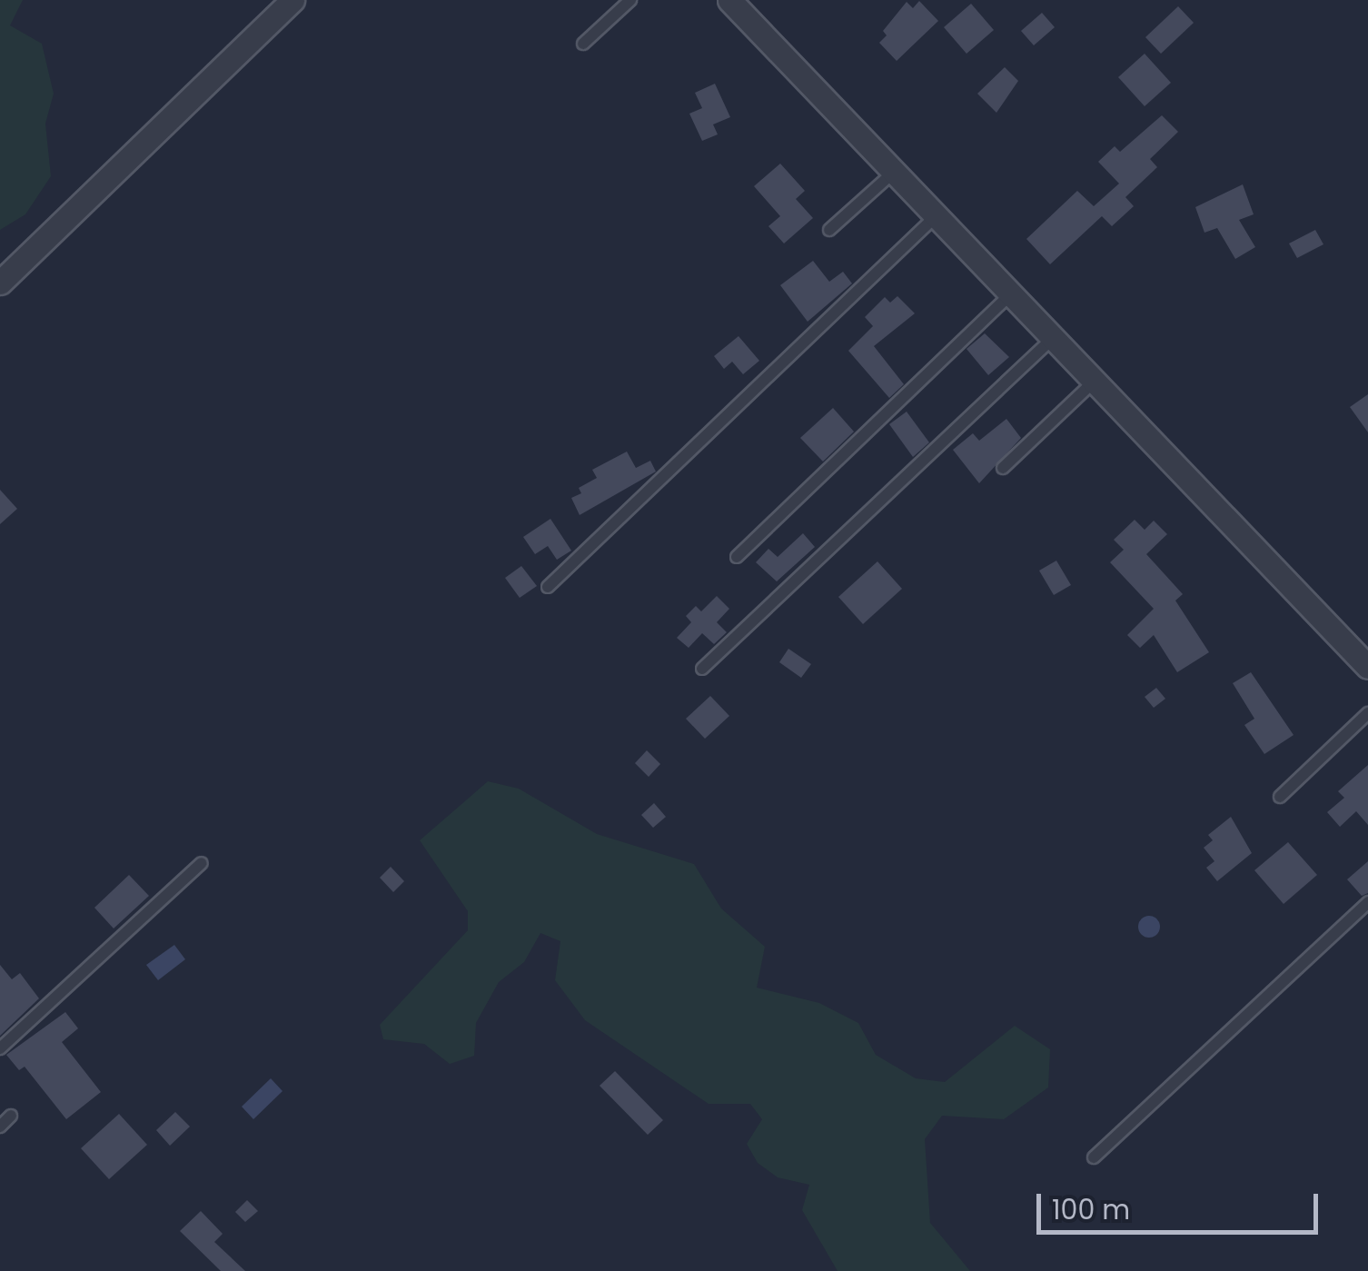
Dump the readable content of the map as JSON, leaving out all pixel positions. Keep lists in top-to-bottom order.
{
  "scale_bar": "100 m"
}
